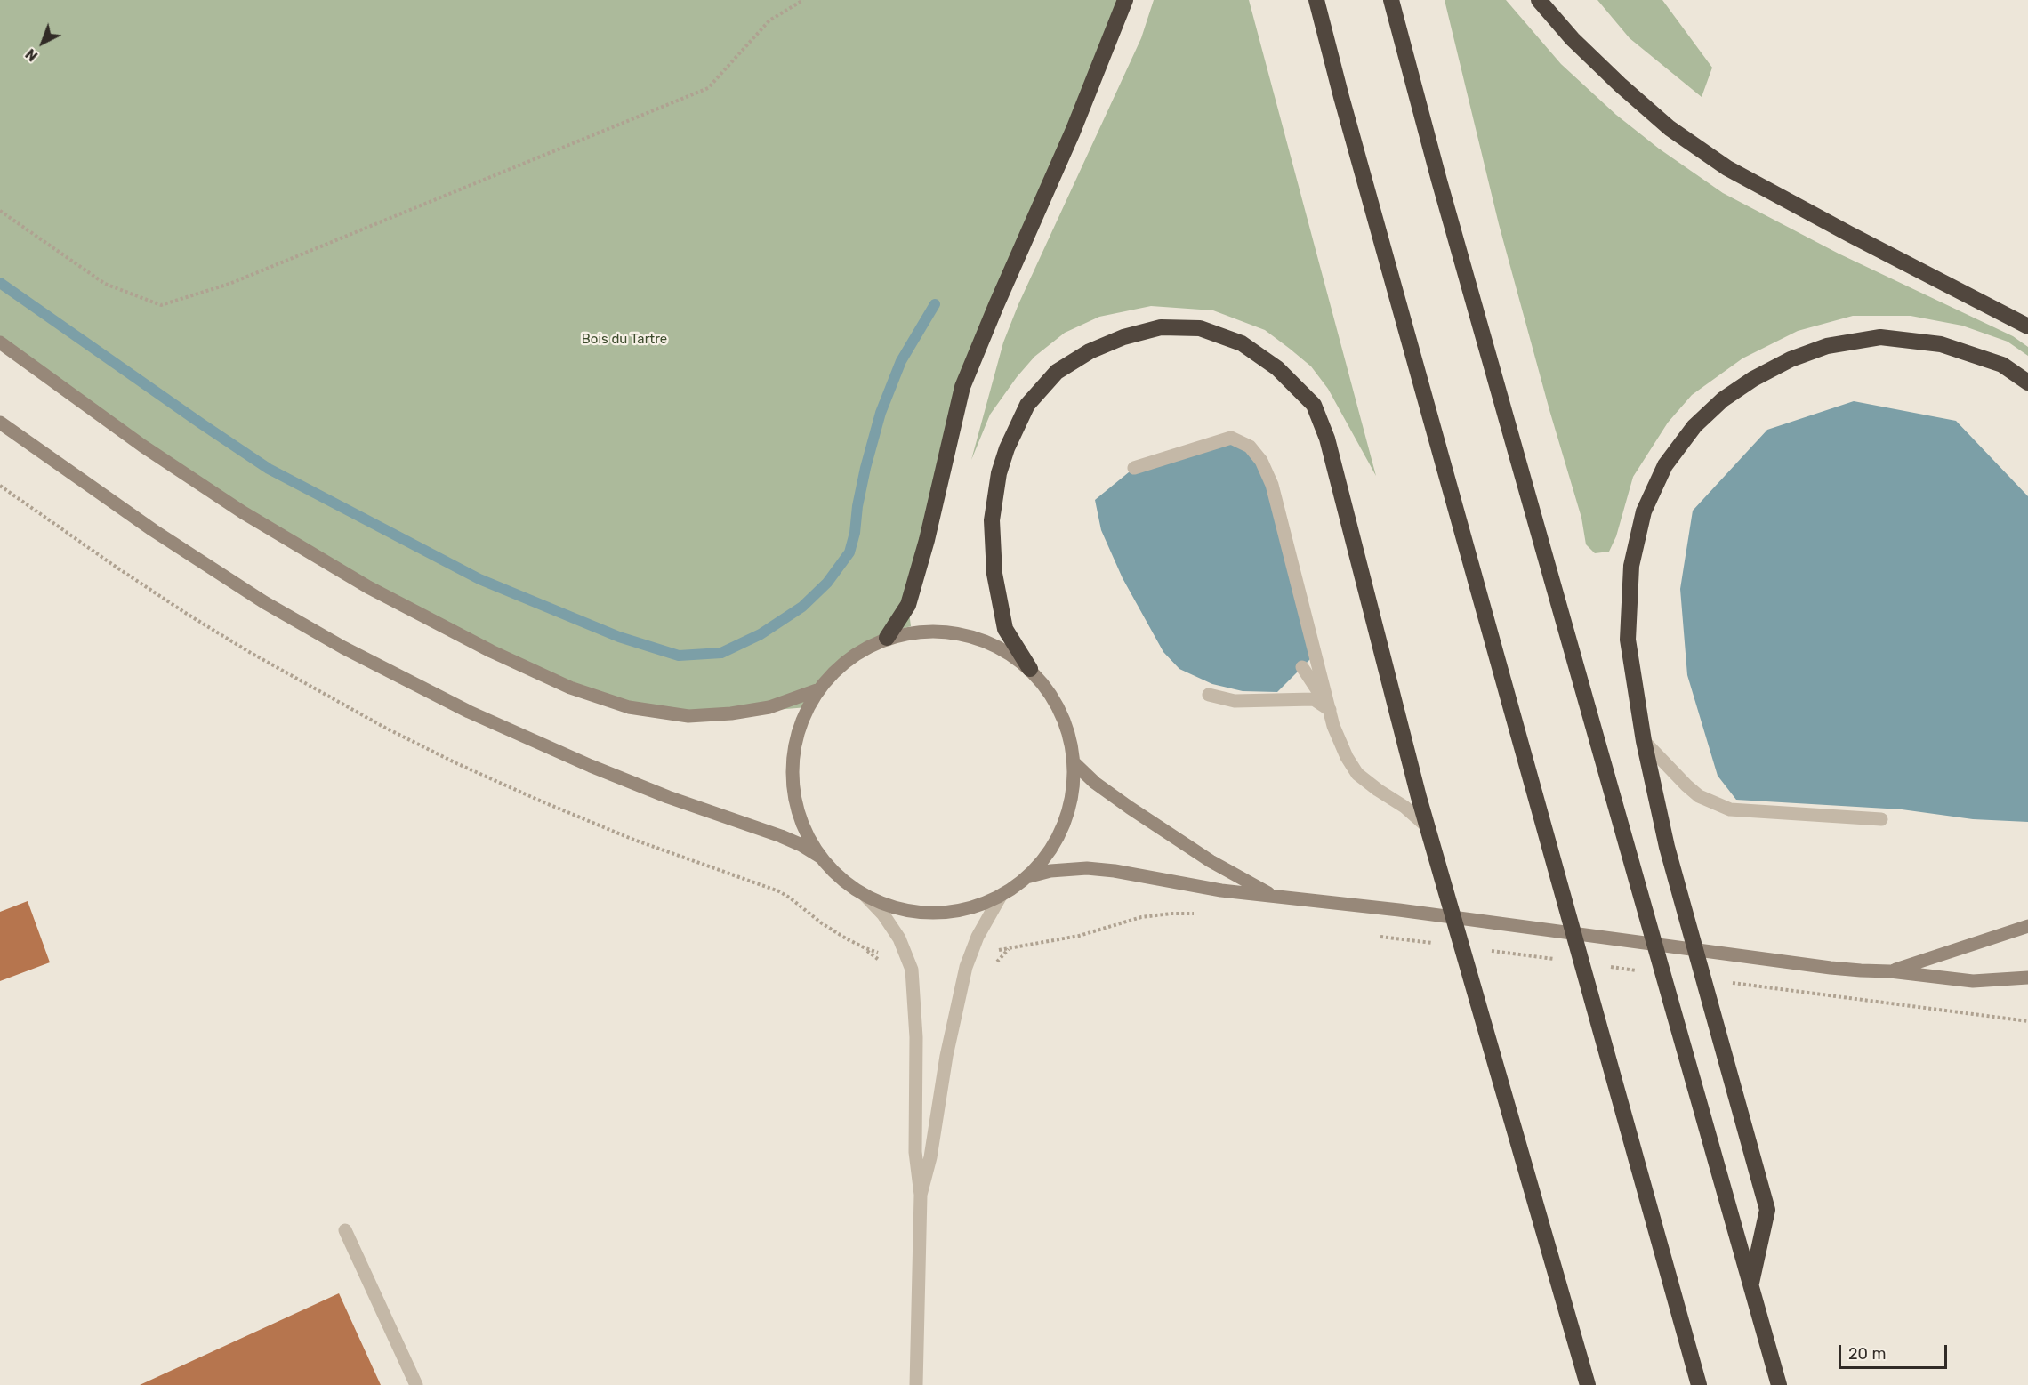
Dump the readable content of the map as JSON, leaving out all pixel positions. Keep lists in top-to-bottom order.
{
  "parks": ["Bois du Tartre"],
  "scale_bar": "20 m",
  "north": "bottom left"
}
